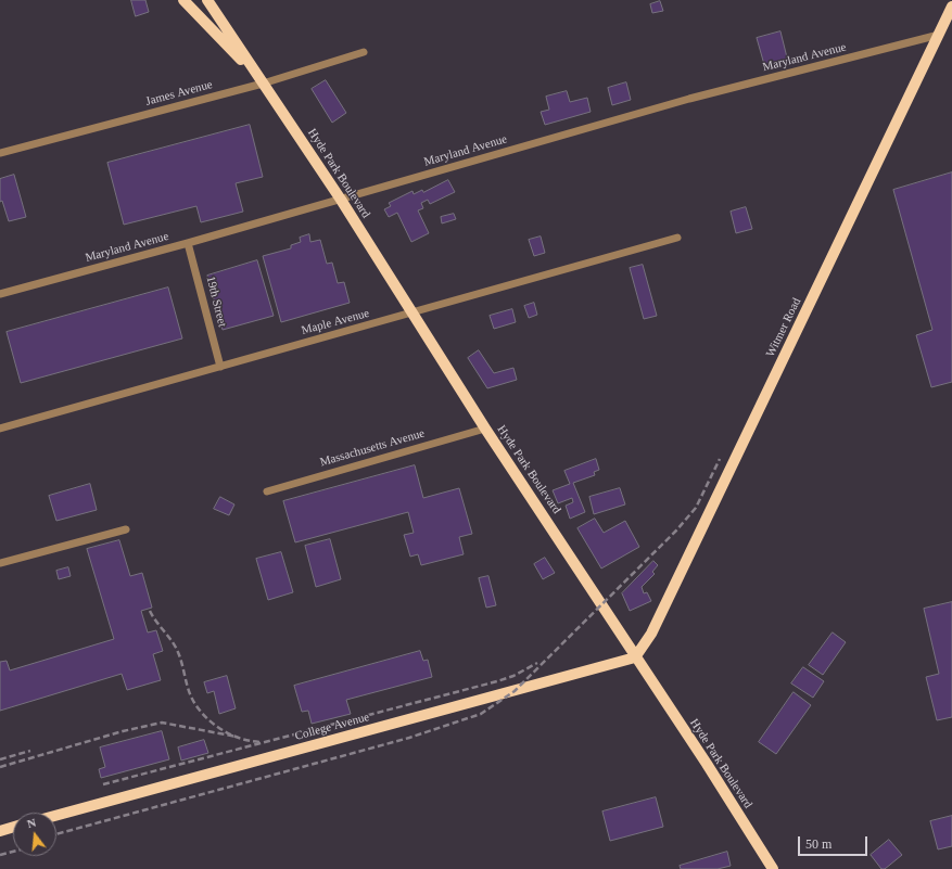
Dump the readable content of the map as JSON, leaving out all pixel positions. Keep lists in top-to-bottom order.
{
  "streets": {
    "main road": ["Hyde Park Boulevard", "Witmer Road", "College Avenue"],
    "street": [
      "Maryland Avenue",
      "James Avenue",
      "19th Street",
      "Maple Avenue",
      "Massachusetts Avenue"
    ]
  },
  "crossings": [
    ["Maryland Avenue", "Hyde Park Boulevard"],
    ["Maryland Avenue", "19th Street"],
    ["Maryland Avenue", "Witmer Road"],
    ["James Avenue", "Hyde Park Boulevard"],
    ["Hyde Park Boulevard", "Maple Avenue"],
    ["Hyde Park Boulevard", "Witmer Road"],
    ["Hyde Park Boulevard", "Massachusetts Avenue"],
    ["Hyde Park Boulevard", "College Avenue"],
    ["19th Street", "Maple Avenue"],
    ["Witmer Road", "College Avenue"]
  ],
  "scale_bar": "50 m",
  "north": "top"
}
